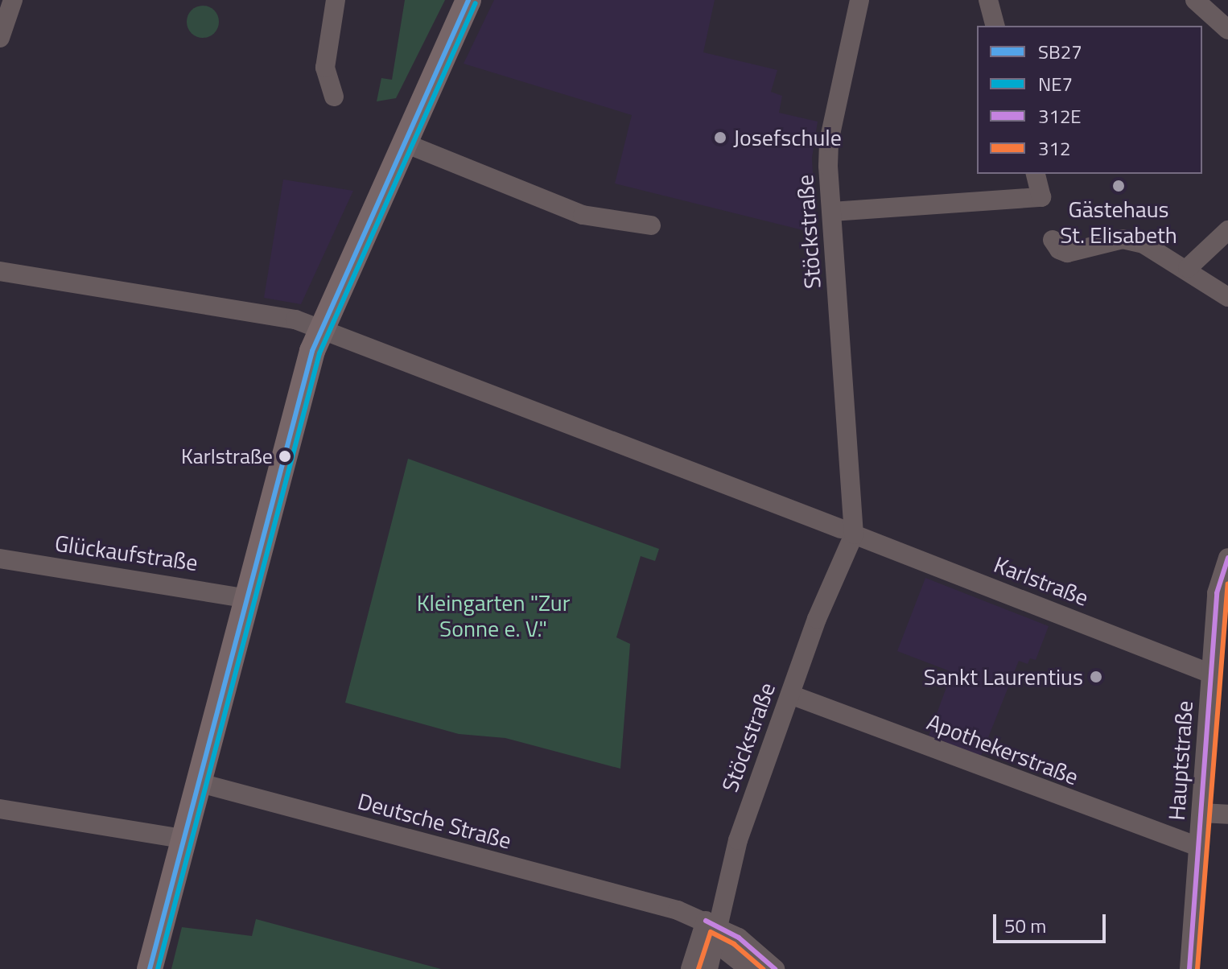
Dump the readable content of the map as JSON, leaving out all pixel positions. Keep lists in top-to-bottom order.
{
  "streets": {
    "street": [
      "Stöckstraße",
      "Glückaufstraße",
      "Karlstraße",
      "Apothekerstraße",
      "Hauptstraße",
      "Deutsche Straße"
    ]
  },
  "crossings": [
    ["Stöckstraße", "Karlstraße"],
    ["Stöckstraße", "Apothekerstraße"],
    ["Stöckstraße", "Deutsche Straße"],
    ["Karlstraße", "Hauptstraße"],
    ["Apothekerstraße", "Hauptstraße"]
  ],
  "parks": ["Kleingarten \"Zur Sonne e. V.\""],
  "places": [
    "Josefschule",
    "Gästehaus St. Elisabeth",
    "Karlstraße",
    "Sankt Laurentius"
  ],
  "lines": [
    "transit line SB27",
    "transit line NE7",
    "transit line 312E",
    "transit line 312"
  ],
  "legend": [
    "SB27",
    "NE7",
    "312E",
    "312"
  ],
  "scale_bar": "50 m"
}
